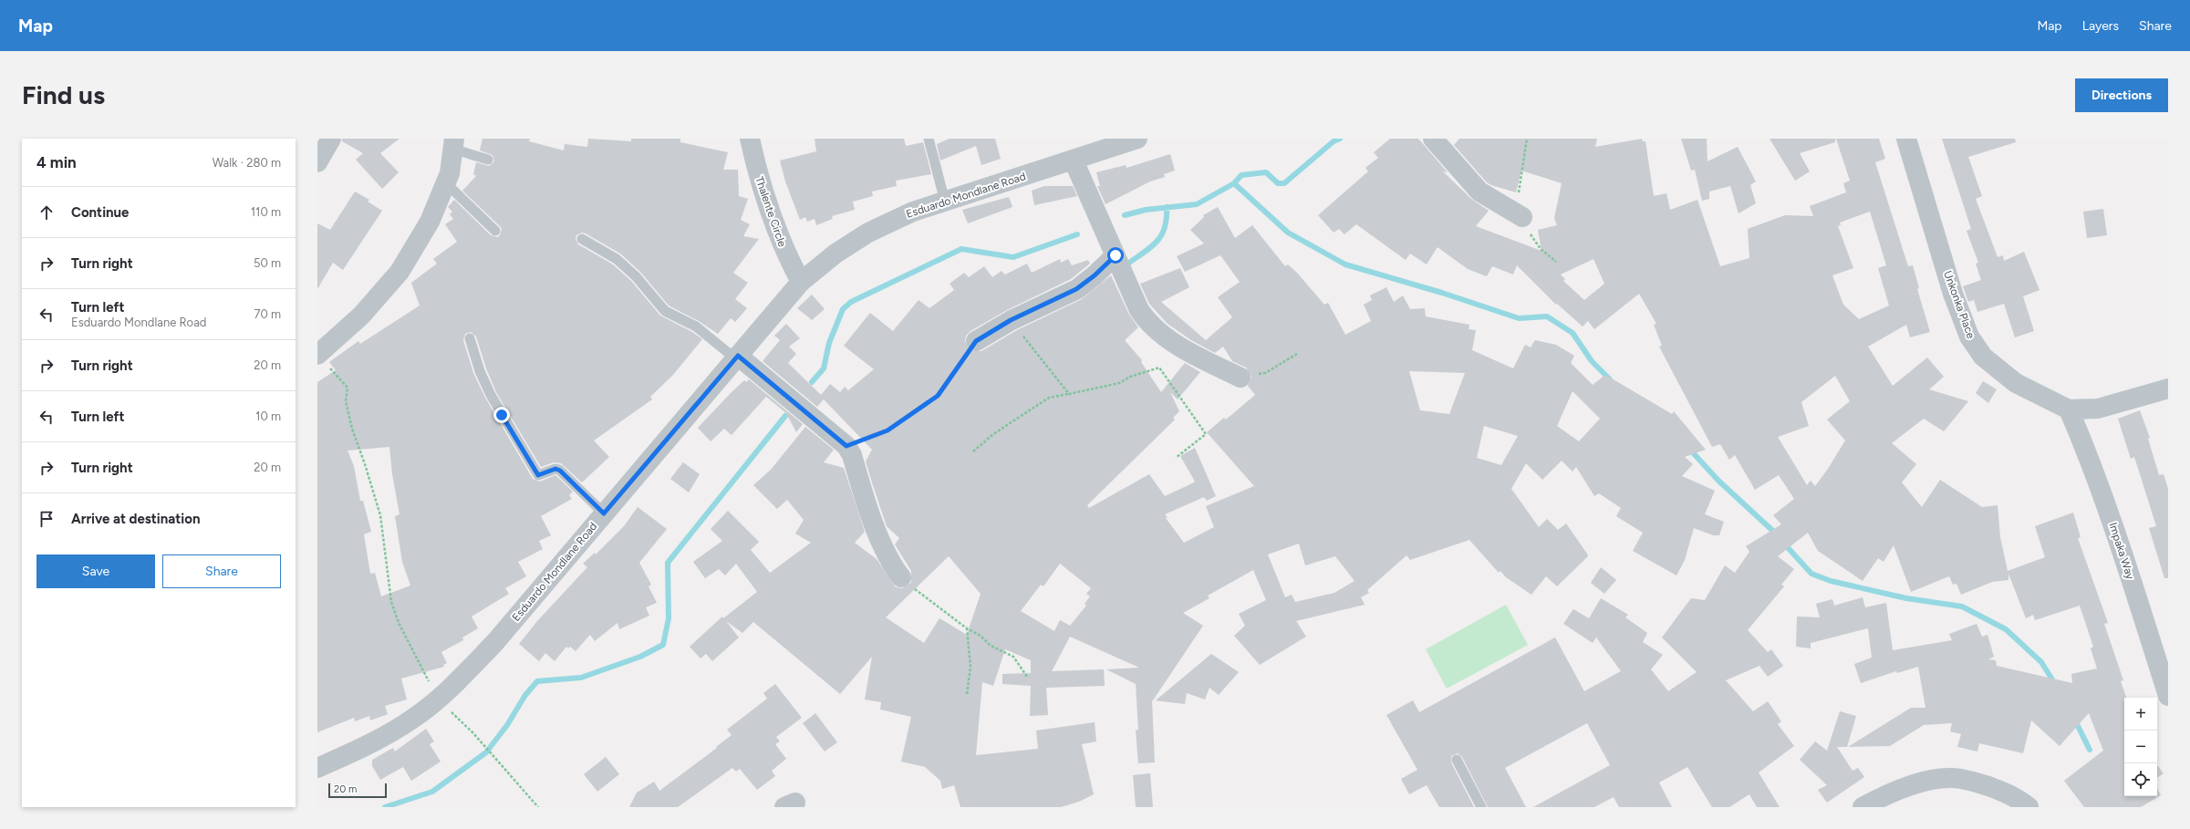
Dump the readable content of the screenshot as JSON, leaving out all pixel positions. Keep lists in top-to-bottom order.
{
  "streets": {
    "street": [
      "Esduardo Mondlane Road",
      "Thalente Circle",
      "Unkonka Place",
      "Impaka Way"
    ]
  },
  "crossings": [
    ["Esduardo Mondlane Road", "Thalente Circle"],
    ["Unkonka Place", "Impaka Way"]
  ],
  "scale_bar": "20 m",
  "page": {
    "header": "Map",
    "nav": ["Map", "Layers", "Share"],
    "buttons": [
      "Directions",
      ["Save", "Share"]
    ],
    "title": "Find us",
    "heading": ["4 min", "Walk · 280 m"],
    "list": [
      ["Continue", "110 m"],
      ["Turn right", "50 m"],
      ["Turn left", "Esduardo Mondlane Road", "70 m"],
      ["Turn right", "20 m"],
      ["Turn left", "10 m"],
      ["Turn right", "20 m"],
      "Arrive at destination"
    ],
    "map_buttons": ["+", "−"],
    "scale": "20 m"
  }
}
